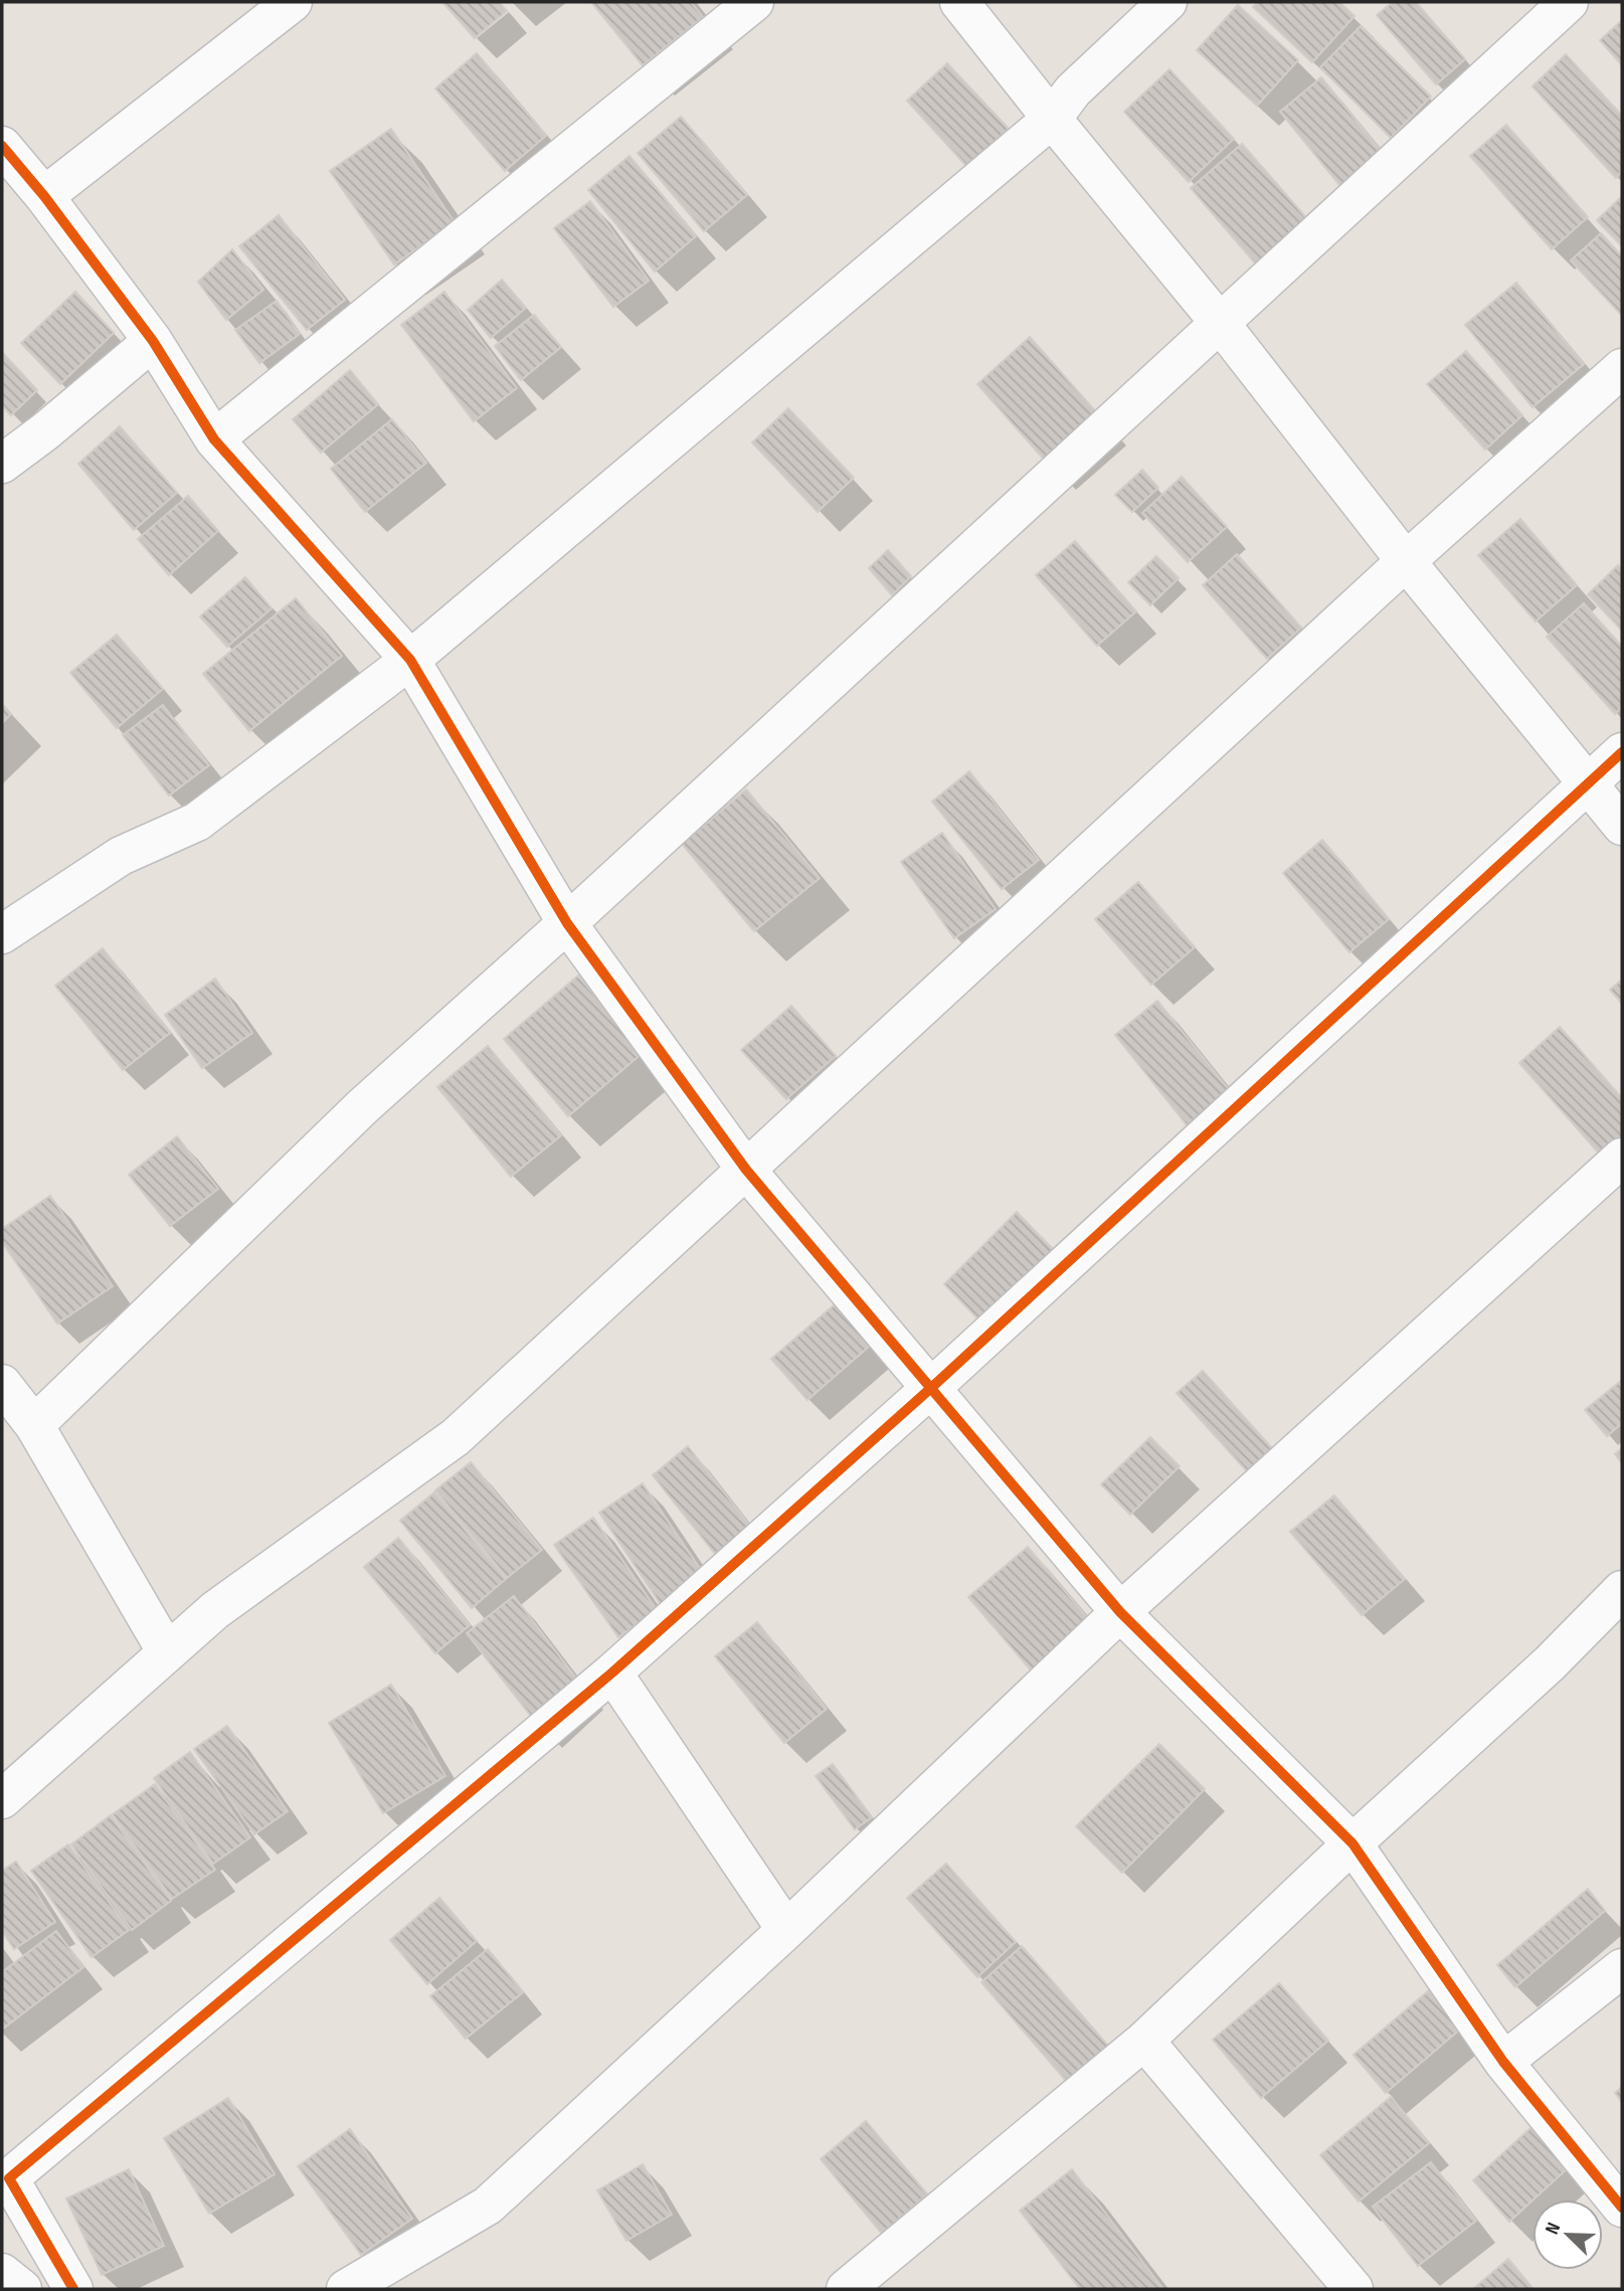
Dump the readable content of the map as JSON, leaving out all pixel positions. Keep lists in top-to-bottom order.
{
  "north": "top left"
}
